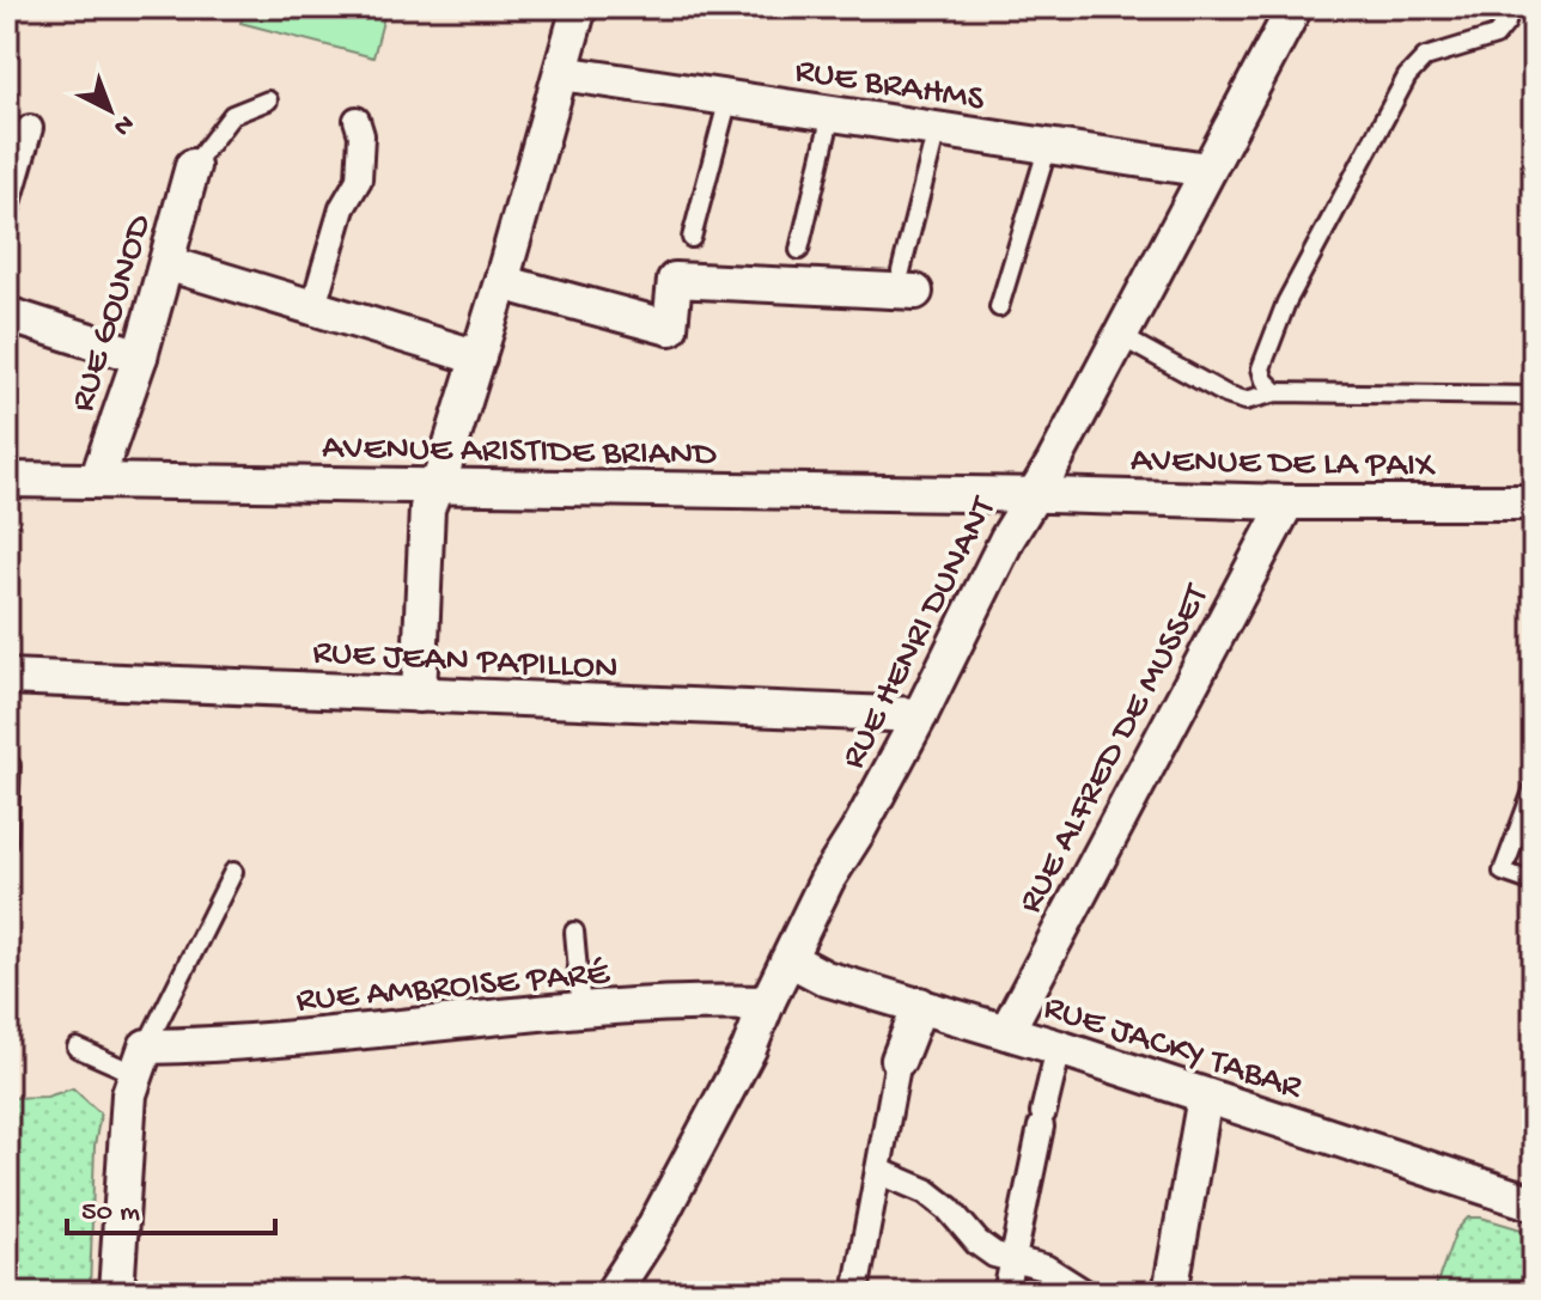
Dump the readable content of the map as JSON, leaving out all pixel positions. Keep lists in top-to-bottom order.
{
  "streets": {
    "street": [
      "RUE BRAHMS",
      "RUE GOUNOD",
      "AVENUE ARISTIDE BRIAND",
      "AVENUE DE LA PAIX",
      "RUE HENRI DUNANT",
      "RUE JEAN PAPILLON",
      "RUE ALFRED DE MUSSET",
      "RUE AMBROISE PARÉ",
      "RUE JACKY TABAR"
    ]
  },
  "crossings": [
    ["RUE BRAHMS", "RUE HENRI DUNANT"],
    ["RUE GOUNOD", "AVENUE ARISTIDE BRIAND"],
    ["AVENUE ARISTIDE BRIAND", "AVENUE DE LA PAIX"],
    ["AVENUE ARISTIDE BRIAND", "RUE HENRI DUNANT"],
    ["AVENUE DE LA PAIX", "RUE HENRI DUNANT"],
    ["AVENUE DE LA PAIX", "RUE ALFRED DE MUSSET"],
    ["RUE HENRI DUNANT", "RUE JEAN PAPILLON"],
    ["RUE HENRI DUNANT", "RUE AMBROISE PARÉ"],
    ["RUE HENRI DUNANT", "RUE JACKY TABAR"],
    ["RUE ALFRED DE MUSSET", "RUE JACKY TABAR"]
  ],
  "scale_bar": "50 m",
  "north": "bottom right"
}
